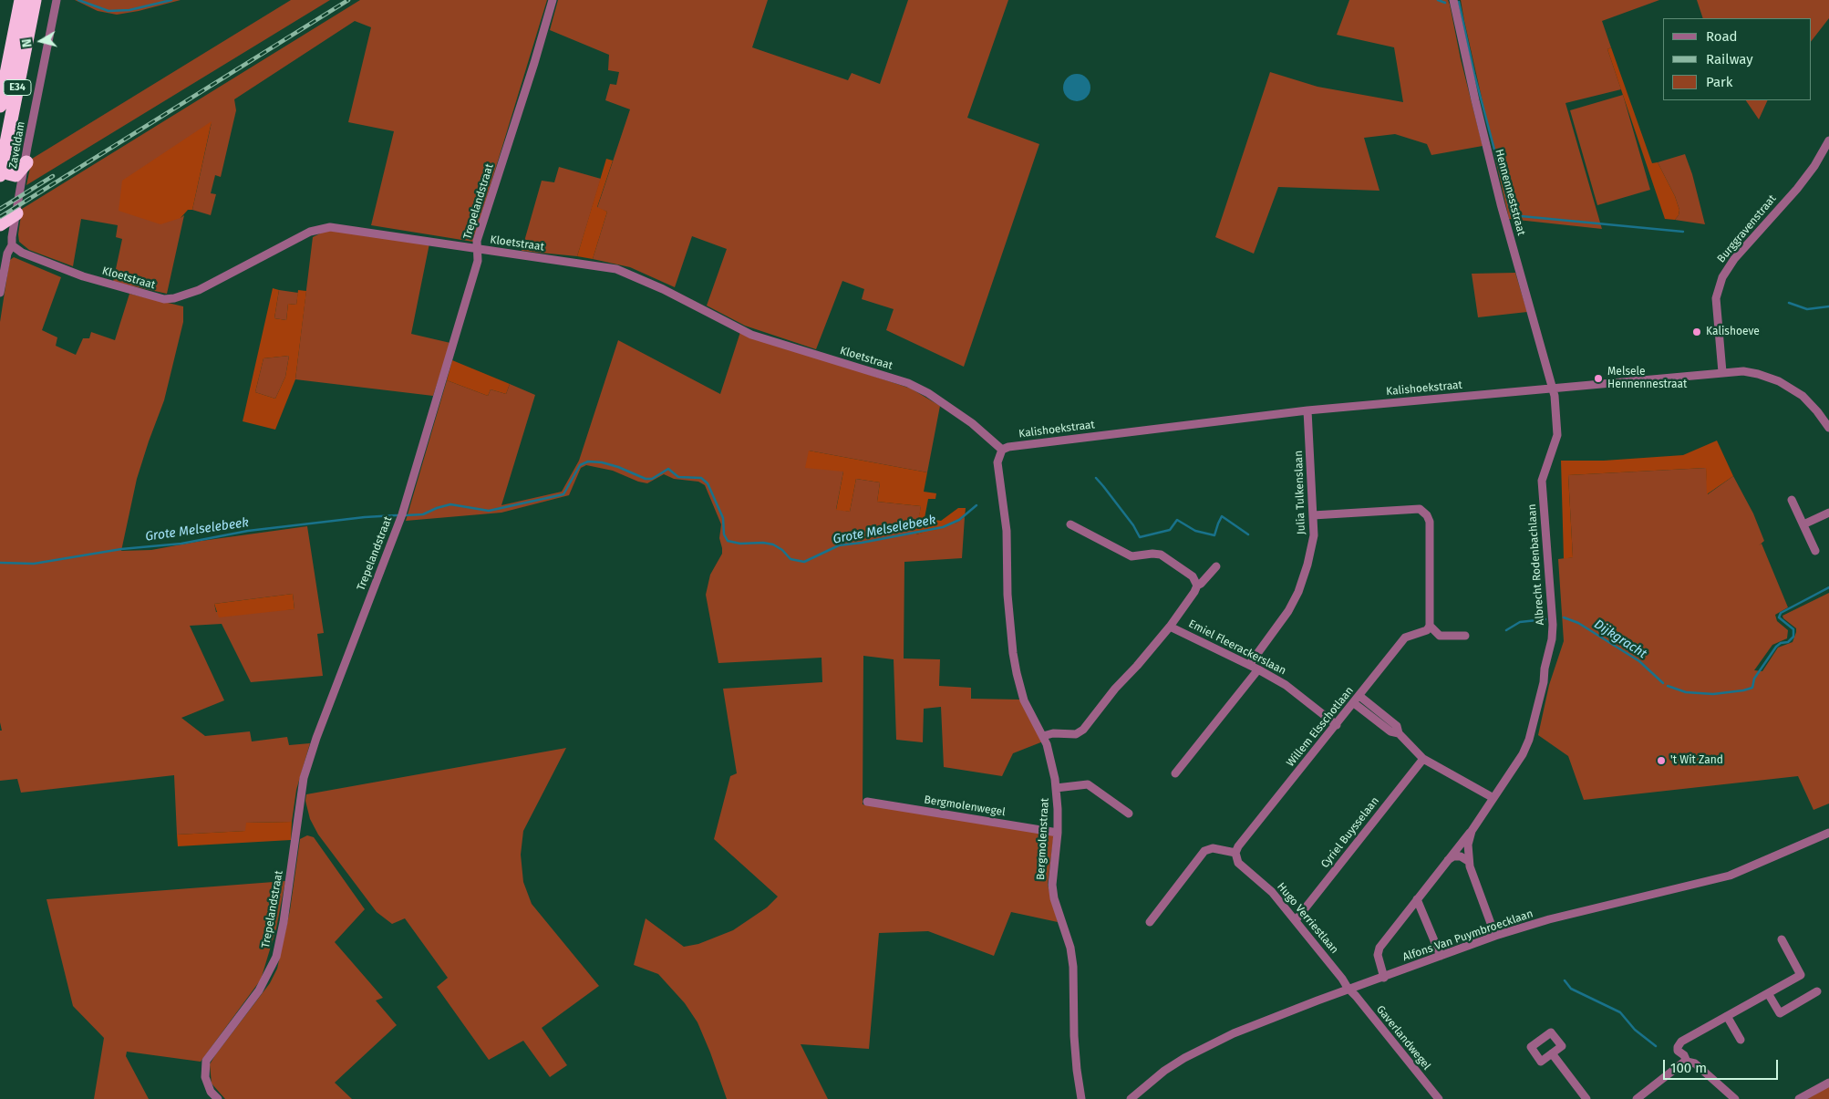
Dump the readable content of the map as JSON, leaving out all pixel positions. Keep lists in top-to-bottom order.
{
  "streets": {
    "highway": ["E34"],
    "street": [
      "Zaveldam",
      "Hennenneststraat",
      "Trepelandstraat",
      "Burggravenstraat",
      "Kloetstraat",
      "Kalishoekstraat",
      "Julia Tulkenslaan",
      "Albrecht Rodenbachlaan",
      "Emiel Fleerackerslaan",
      "Willem Elsschotlaan",
      "Bergmolenwegel",
      "Cyriel Buysselaan",
      "Bergmolenstraat",
      "Hugo Verriestlaan",
      "Alfons Van Puymbroecklaan",
      "Gaverlandwegel"
    ]
  },
  "crossings": [
    ["Zaveldam", "Kloetstraat"],
    ["Hennenneststraat", "Kalishoekstraat"],
    ["Hennenneststraat", "Albrecht Rodenbachlaan"],
    ["Trepelandstraat", "Kloetstraat"],
    ["Burggravenstraat", "Kalishoekstraat"],
    ["Kloetstraat", "Kalishoekstraat"],
    ["Kloetstraat", "Bergmolenstraat"],
    ["Kalishoekstraat", "Julia Tulkenslaan"],
    ["Kalishoekstraat", "Albrecht Rodenbachlaan"],
    ["Kalishoekstraat", "Bergmolenstraat"],
    ["Julia Tulkenslaan", "Emiel Fleerackerslaan"],
    ["Albrecht Rodenbachlaan", "Alfons Van Puymbroecklaan"],
    ["Emiel Fleerackerslaan", "Willem Elsschotlaan"],
    ["Emiel Fleerackerslaan", "Bergmolenstraat"],
    ["Willem Elsschotlaan", "Hugo Verriestlaan"],
    ["Bergmolenwegel", "Bergmolenstraat"],
    ["Cyriel Buysselaan", "Hugo Verriestlaan"],
    ["Hugo Verriestlaan", "Alfons Van Puymbroecklaan"],
    ["Hugo Verriestlaan", "Gaverlandwegel"],
    ["Alfons Van Puymbroecklaan", "Gaverlandwegel"]
  ],
  "water": ["Grote Melselebeek", "Dijkgracht"],
  "places": ["Kalishoeve", "Melsele Hennennestraat", "'t Wit Zand"],
  "legend": ["Road", "Railway", "Park"],
  "scale_bar": "100 m",
  "north": "left"
}
